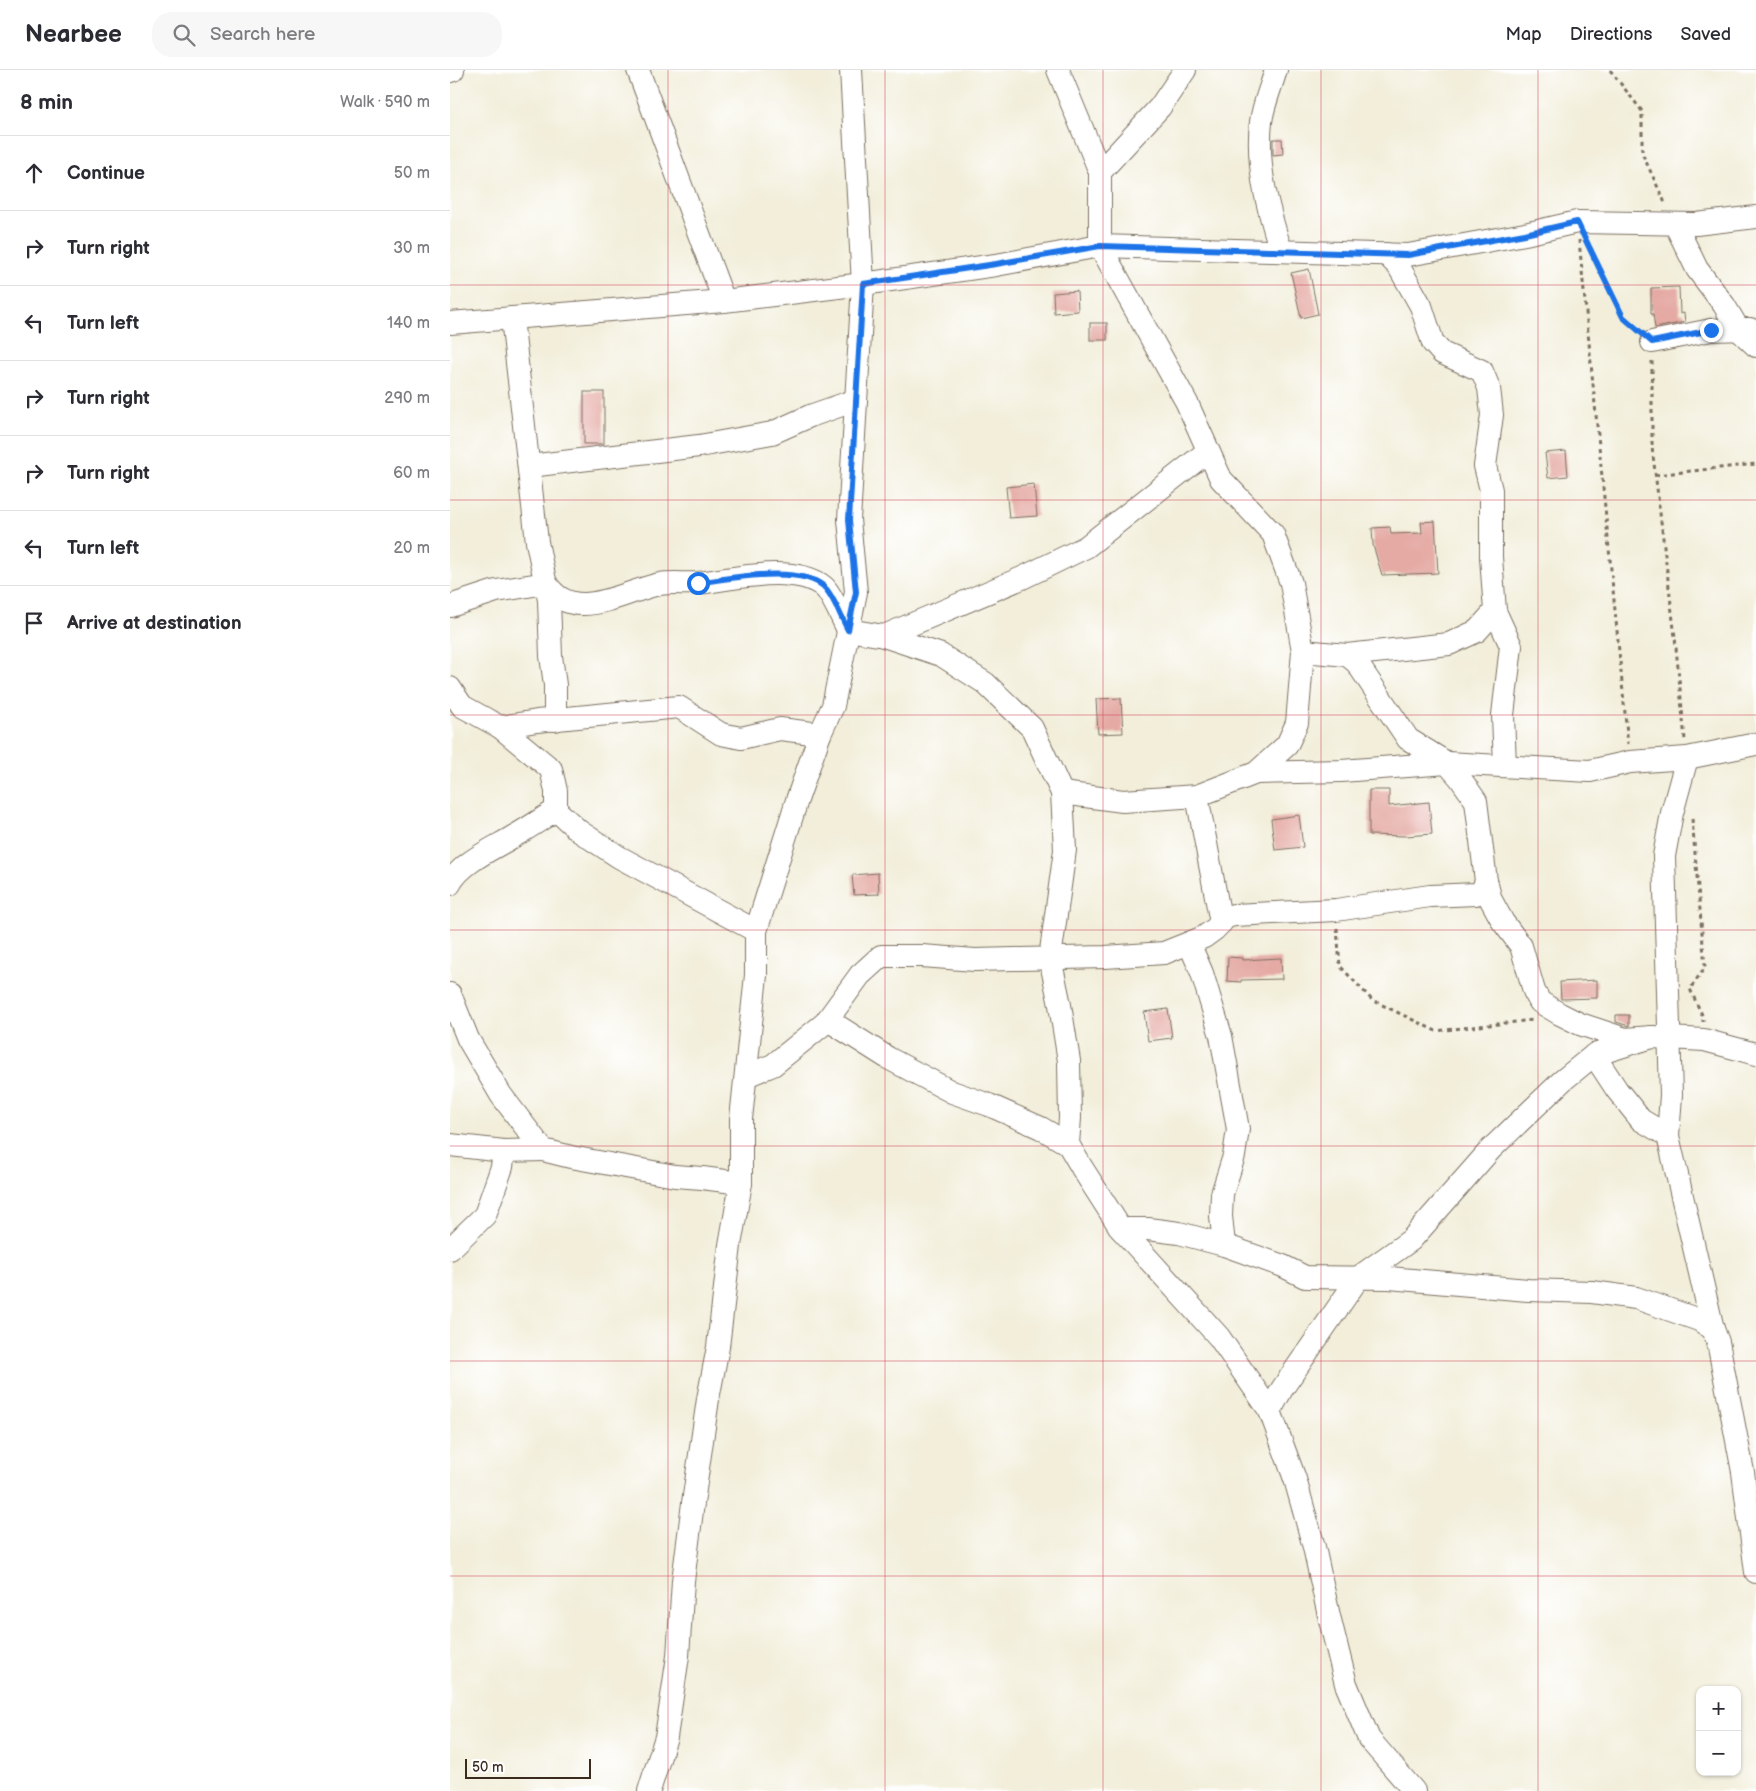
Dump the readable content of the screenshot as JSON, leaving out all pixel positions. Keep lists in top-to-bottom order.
{
  "scale_bar": "50 m",
  "page": {
    "header": "Nearbee",
    "search": "Search here",
    "nav": ["Map", "Directions", "Saved"],
    "heading": ["8 min", "Walk · 590 m"],
    "list": [
      ["Continue", "50 m"],
      ["Turn right", "30 m"],
      ["Turn left", "140 m"],
      ["Turn right", "290 m"],
      ["Turn right", "60 m"],
      ["Turn left", "20 m"],
      "Arrive at destination"
    ],
    "map_buttons": ["+", "−"],
    "scale": "50 m"
  }
}
